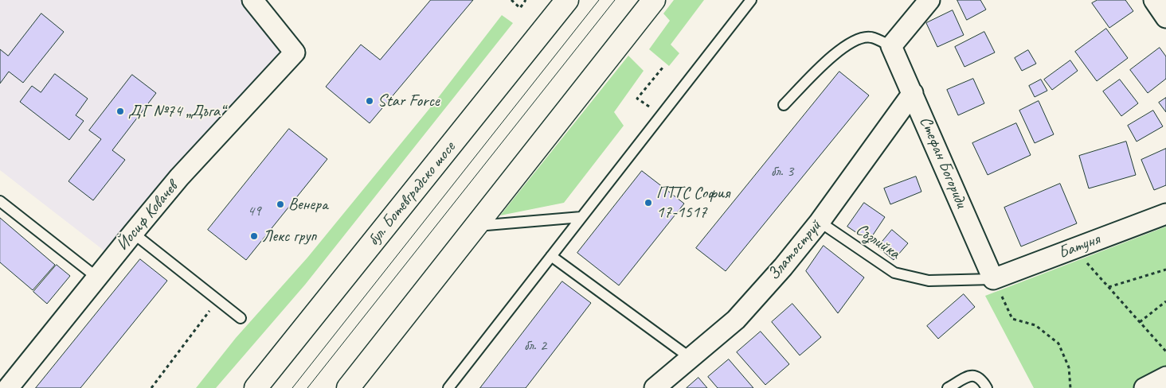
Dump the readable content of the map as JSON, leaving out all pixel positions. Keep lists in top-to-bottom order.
{
  "streets": {
    "main road": ["бул. Ботевградско шосе"],
    "street": [
      "Стефан Богориди",
      "Йосиф Ковачев",
      "Батуня",
      "Златоструй"
    ],
    "lane": ["Съзлийка"]
  },
  "crossings": [
    ["Стефан Богориди", "Съзлийка"],
    ["Стефан Богориди", "Батуня"],
    ["Стефан Богориди", "Златоструй"],
    ["Съзлийка", "Батуня"],
    ["Съзлийка", "Златоструй"]
  ],
  "places": [
    "Star Force",
    "ДГ №74 „Дъга“",
    "ПТТС София 17-1517",
    "Венера",
    "Лекс груп"
  ],
  "house_numbers": ["бл. 3", "49", "бл. 2"]
}
